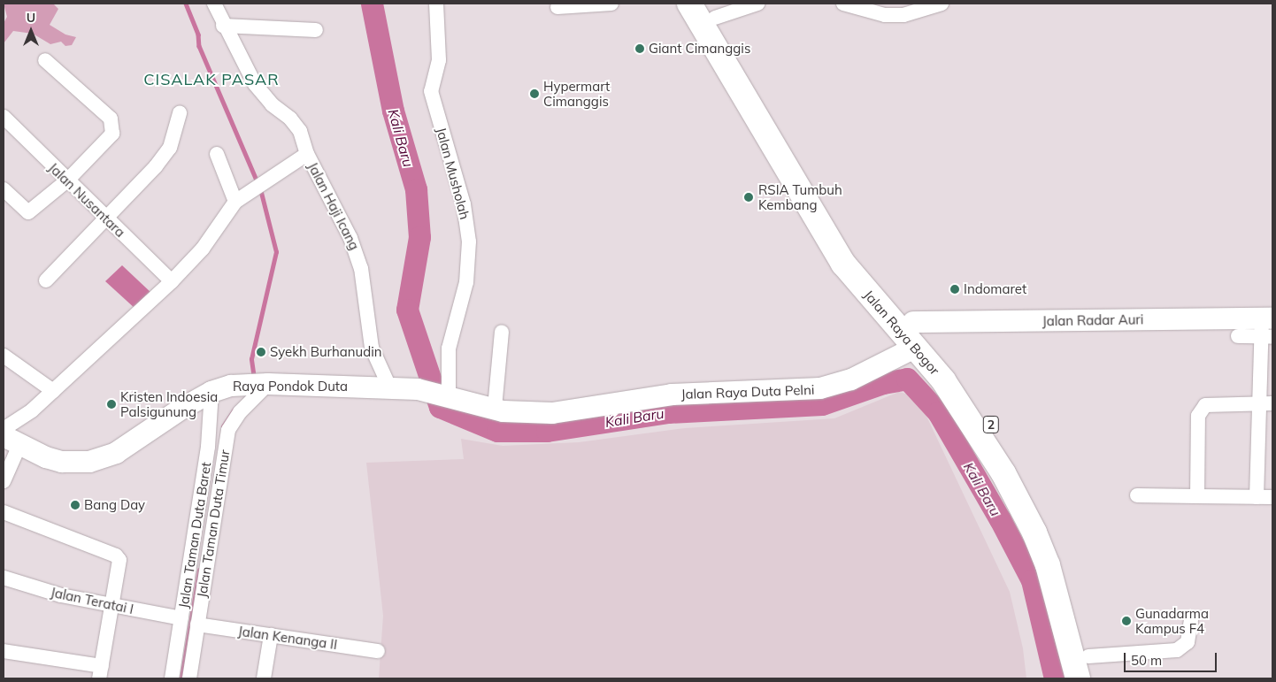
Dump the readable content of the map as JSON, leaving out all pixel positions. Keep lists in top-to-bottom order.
{
  "streets": {
    "highway": ["Jalan Raya Bogor", "2"],
    "main road": ["Jalan Radar Auri", "Raya Pondok Duta", "Jalan Raya Duta Pelni"],
    "street": [
      "Jalan Musholah",
      "Jalan Nusantara",
      "Jalan Haji Icang",
      "Jalan Taman Duta Timur",
      "Jalan Taman Duta Baret",
      "Jalan Teratai I",
      "Jalan Kenanga II"
    ]
  },
  "crossings": [
    ["Jalan Musholah", "Raya Pondok Duta"],
    ["Jalan Musholah", "Jalan Raya Duta Pelni"],
    ["Jalan Haji Icang", "Raya Pondok Duta"],
    ["Jalan Radar Auri", "Jalan Raya Bogor"],
    ["Jalan Raya Bogor", "Jalan Raya Duta Pelni"],
    ["Raya Pondok Duta", "Jalan Raya Duta Pelni"],
    ["Raya Pondok Duta", "Jalan Taman Duta Timur"],
    ["Raya Pondok Duta", "Jalan Taman Duta Baret"],
    ["Jalan Taman Duta Timur", "Jalan Kenanga II"],
    ["Jalan Taman Duta Baret", "Jalan Teratai I"]
  ],
  "districts": ["CISALAK PASAR"],
  "water": ["Kali Baru"],
  "places": [
    "Giant Cimanggis",
    "Hypermart Cimanggis",
    "RSIA Tumbuh Kembang",
    "Indomaret",
    "Syekh Burhanudin",
    "Kristen Indoesia Palsigunung",
    "Bang Day",
    "Gunadarma Kampus F4"
  ],
  "scale_bar": "50 m",
  "north": "top"
}
